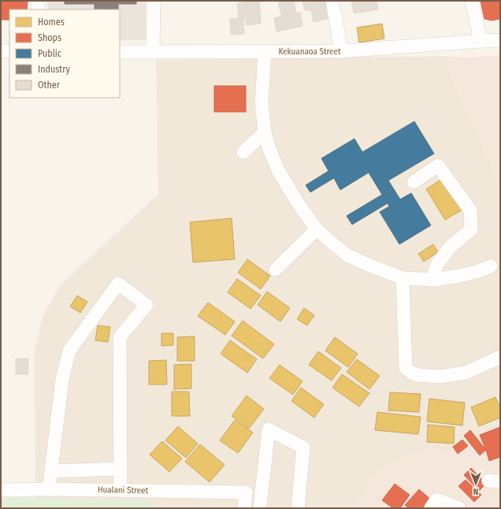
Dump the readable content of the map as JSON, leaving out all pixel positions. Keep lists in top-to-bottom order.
{
  "streets": {
    "street": ["Kekuanaoa Street", "Hualani Street"]
  },
  "legend": [
    "Homes",
    "Shops",
    "Public",
    "Industry",
    "Other"
  ],
  "north": "bottom"
}
